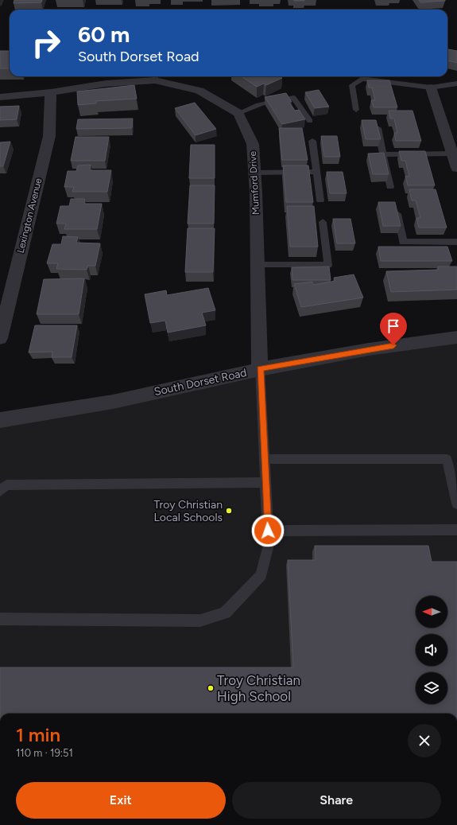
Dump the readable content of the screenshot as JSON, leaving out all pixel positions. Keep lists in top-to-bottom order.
{
  "streets": {
    "street": ["Mumford Drive", "Lexington Avenue", "South Dorset Road"]
  },
  "crossings": [
    ["Mumford Drive", "South Dorset Road"]
  ],
  "places": ["Troy Christian Local Schools", "Troy Christian High School"],
  "north": "left",
  "page": {
    "turn": ["60 m", "South Dorset Road"],
    "heading": ["1 min", "110 m · 19:51"],
    "buttons": ["Exit", "Share"]
  }
}
